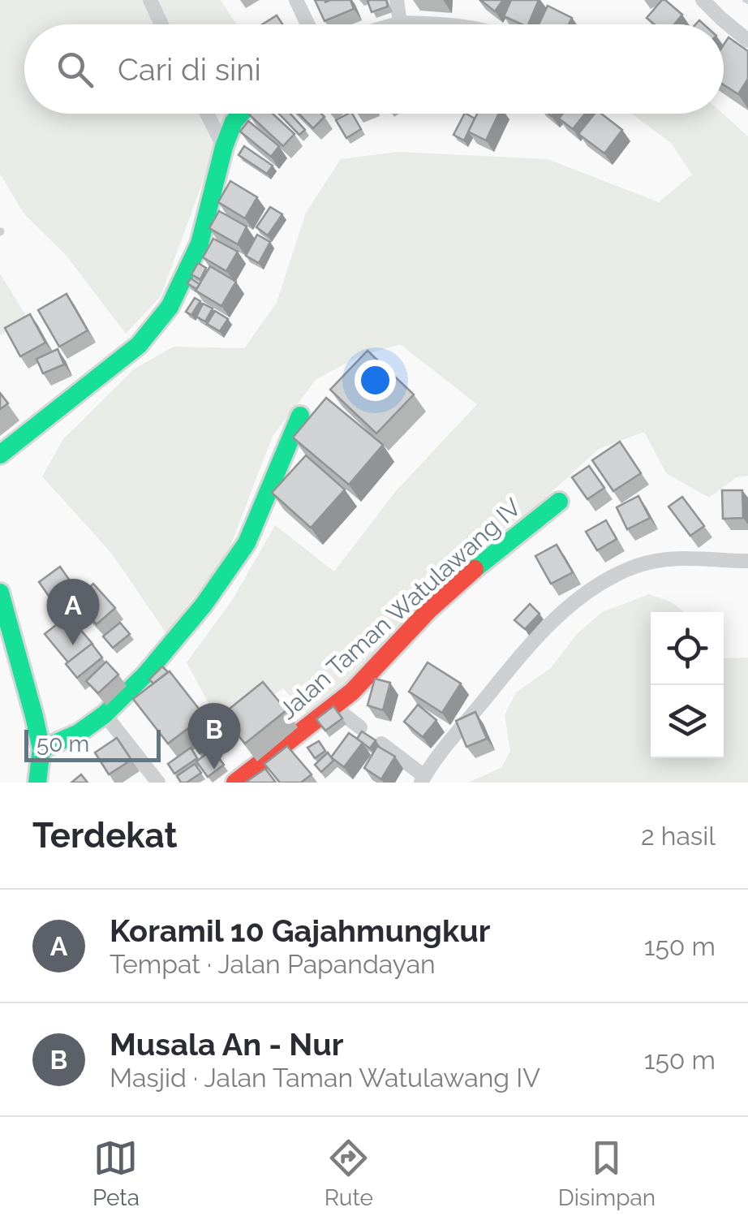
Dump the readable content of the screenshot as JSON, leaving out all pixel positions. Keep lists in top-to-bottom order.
{
  "streets": {
    "street": ["Jalan Taman Watulawang IV"]
  },
  "scale_bar": "50 m",
  "page": {
    "search": "Cari di sini",
    "pins": ["A", "B"],
    "scale": "50 m",
    "heading": ["Terdekat", "2 hasil"],
    "list": [
      {
        "mark": "A",
        "name": "Koramil 10 Gajahmungkur",
        "note": "Tempat · Jalan Papandayan",
        "value": "150 m"
      },
      {
        "mark": "B",
        "name": "Musala An - Nur",
        "note": "Masjid · Jalan Taman Watulawang IV",
        "value": "150 m"
      }
    ],
    "nav": ["Peta", "Rute", "Disimpan"]
  }
}
